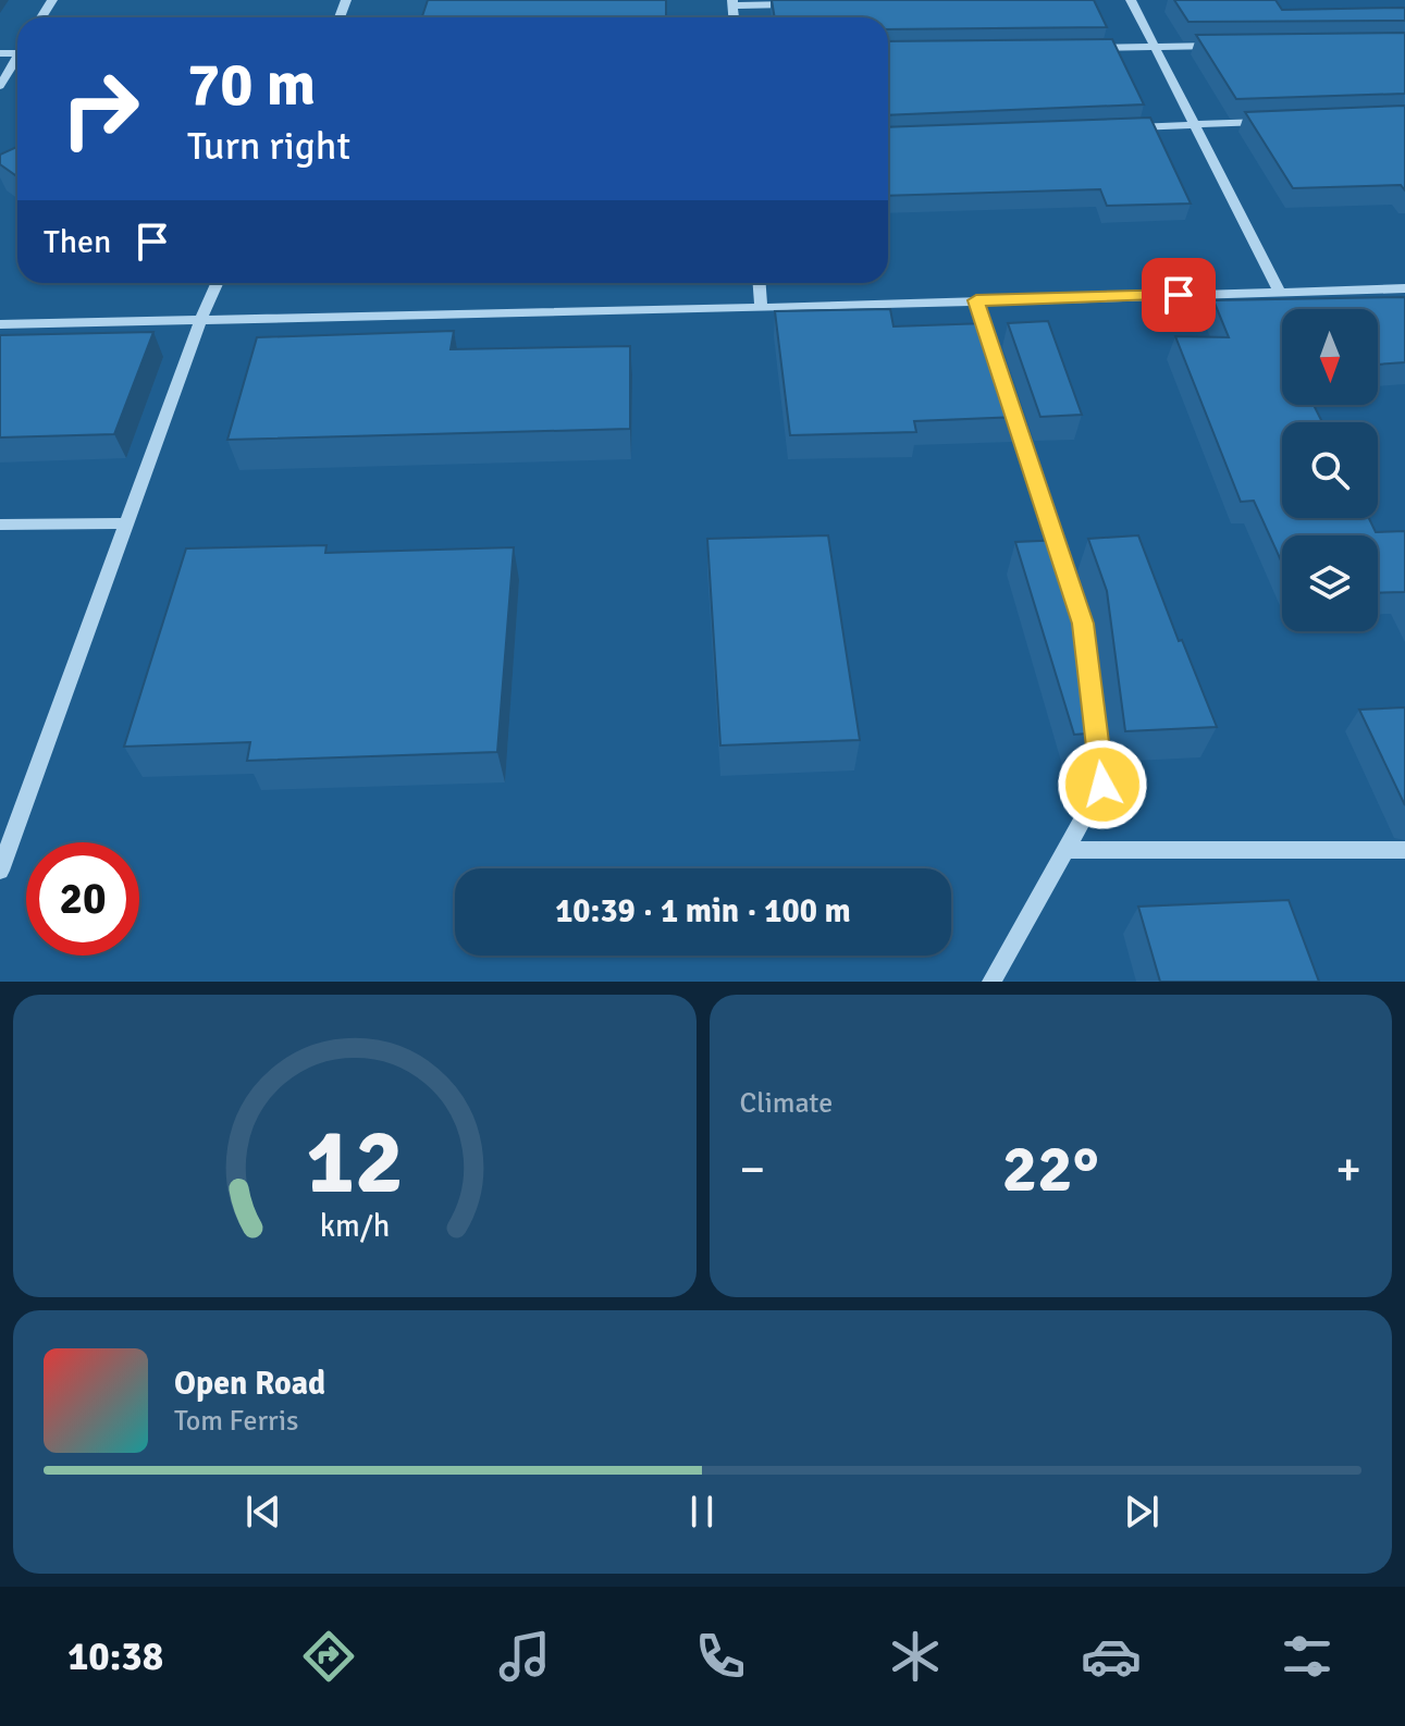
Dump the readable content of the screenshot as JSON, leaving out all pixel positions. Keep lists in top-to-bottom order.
{
  "north": "bottom",
  "page": {
    "turn": ["70 m", "Turn right"],
    "then": "Then",
    "limit": "20",
    "trip": "10:39 · 1 min · 100 m",
    "tile": "Climate",
    "heat": ["−", "22°", "+"],
    "song": ["Open Road", "Tom Ferris"],
    "tabs": "10:38",
    "gauge": ["12", "km/h"]
  }
}
